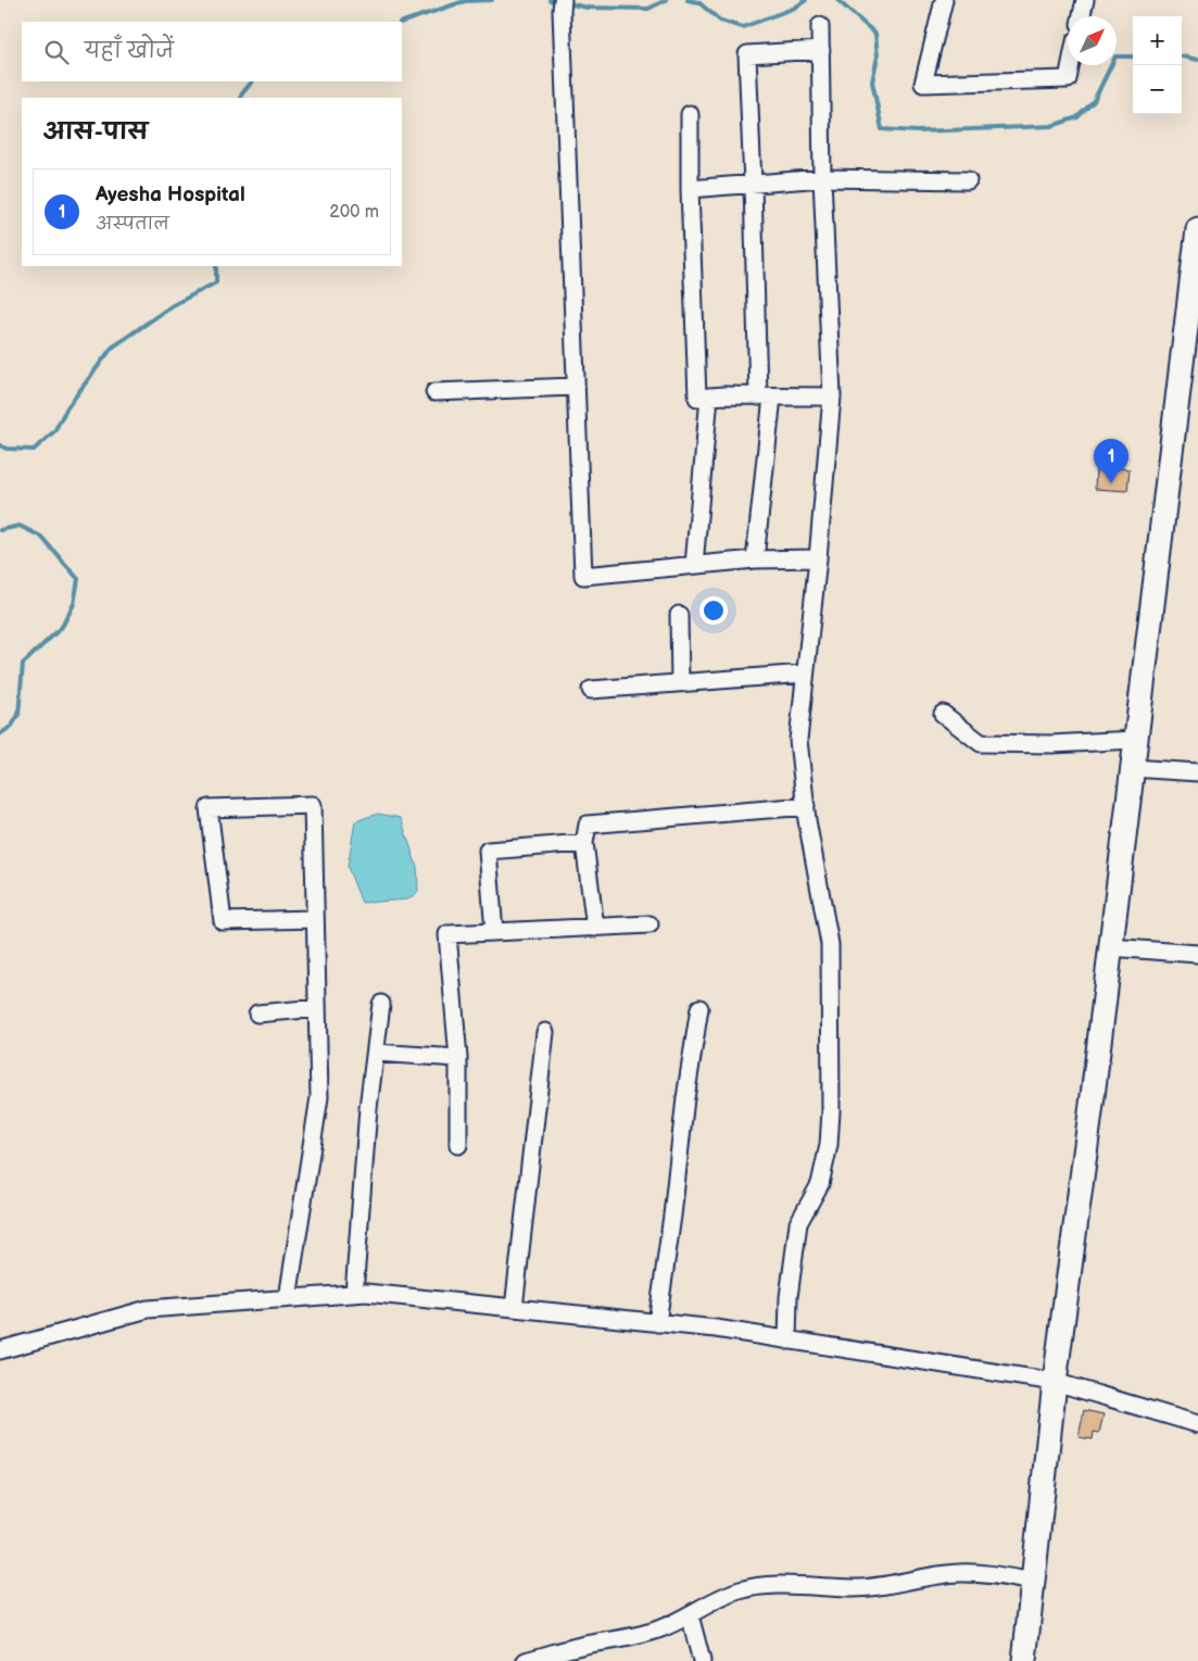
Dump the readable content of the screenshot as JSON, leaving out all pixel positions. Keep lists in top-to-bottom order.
{
  "north": "top right",
  "page": {
    "map_buttons": ["+", "−"],
    "search": "यहाँ खोजें",
    "heading": "आस-पास",
    "list": [
      {
        "mark": "1",
        "name": "Ayesha Hospital",
        "note": "अस्पताल",
        "value": "200 m"
      }
    ],
    "pins": "1"
  }
}
